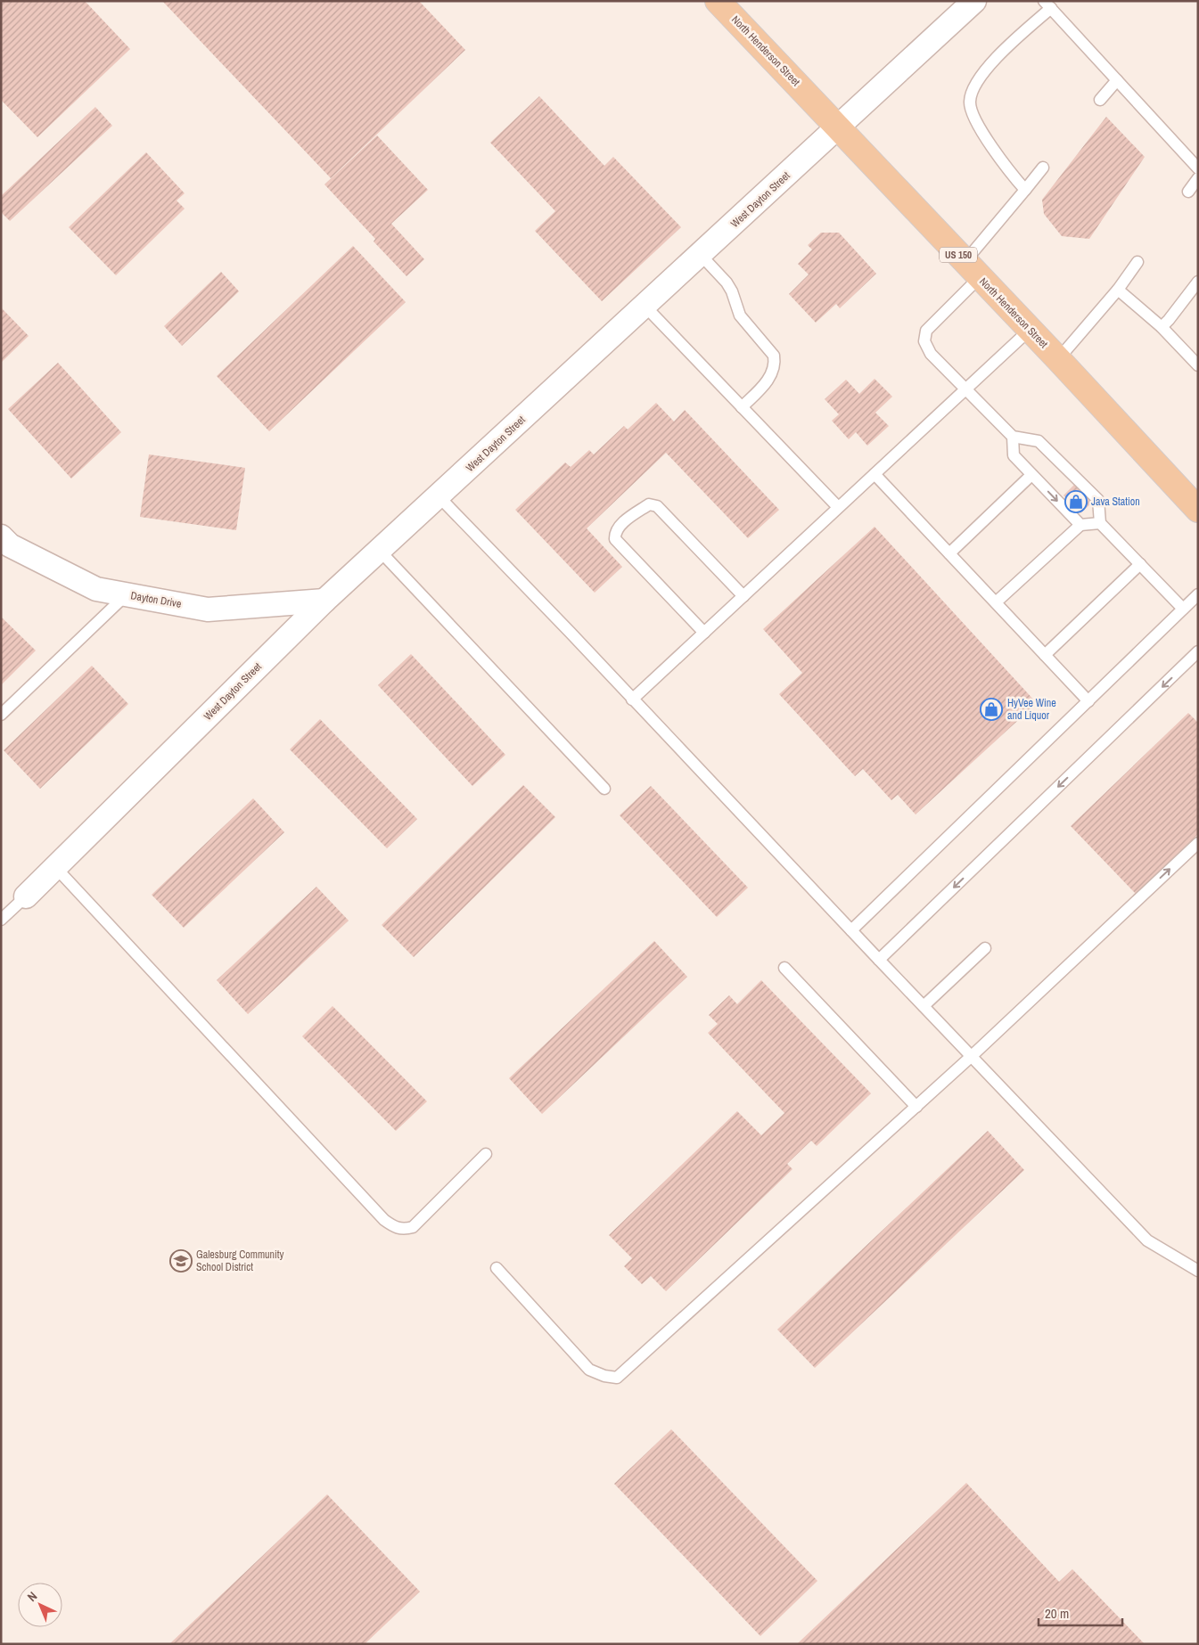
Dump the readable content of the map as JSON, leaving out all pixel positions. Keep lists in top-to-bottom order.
{
  "streets": {
    "main road": ["North Henderson Street", "US 150"],
    "street": ["West Dayton Street", "Dayton Drive"]
  },
  "crossings": [
    ["North Henderson Street", "West Dayton Street"],
    ["West Dayton Street", "Dayton Drive"]
  ],
  "places": {
    "shop": ["Java Station", "HyVee Wine and Liquor"],
    "school or university": ["Galesburg Community School District"]
  },
  "scale_bar": "20 m",
  "north": "top left"
}
